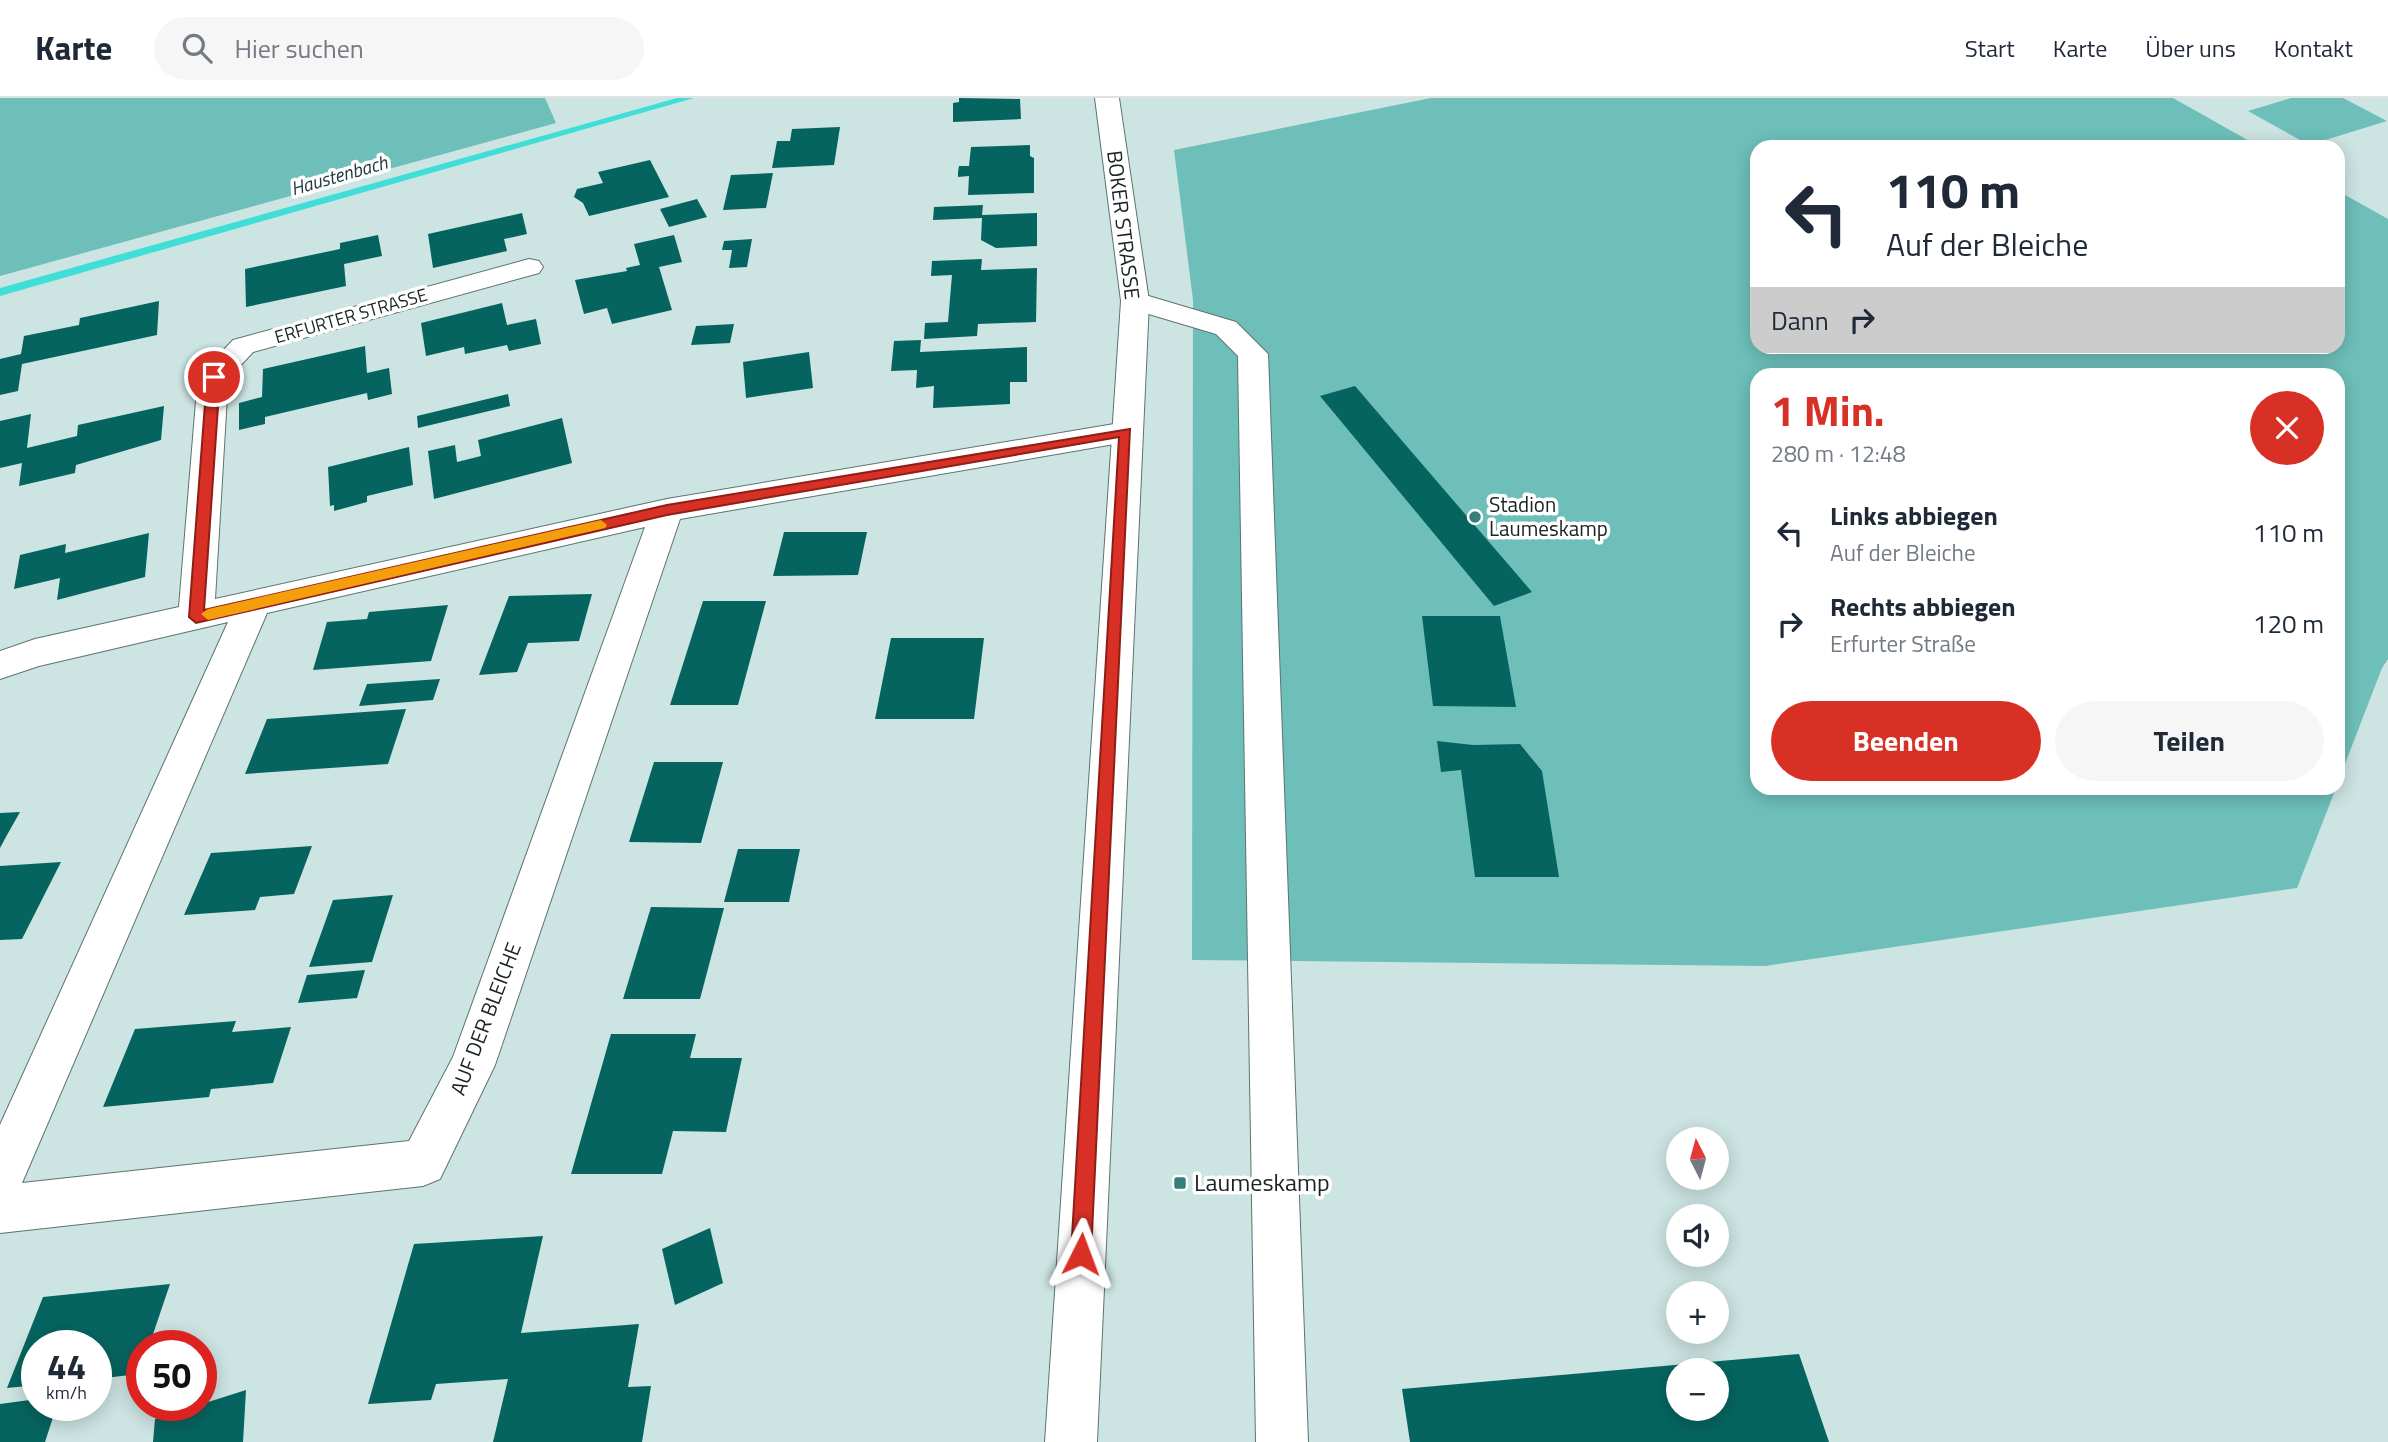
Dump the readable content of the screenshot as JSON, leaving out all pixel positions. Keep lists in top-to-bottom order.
{
  "streets": {
    "street": ["BOKER STRASSE", "ERFURTER STRASSE", "AUF DER BLEICHE"]
  },
  "water": ["Haustenbach"],
  "places": {
    "other": ["Stadion Laumeskamp"],
    "transit": ["Laumeskamp"]
  },
  "north": "top",
  "page": {
    "header": "Karte",
    "search": "Hier suchen",
    "nav": [
      "Start",
      "Karte",
      "Über uns",
      "Kontakt"
    ],
    "turn": ["110 m", "Auf der Bleiche"],
    "then": "Dann",
    "heading": ["1 Min.", "280 m · 12:48"],
    "list": [
      {
        "name": "Links abbiegen",
        "note": "Auf der Bleiche",
        "value": "110 m"
      },
      {
        "name": "Rechts abbiegen",
        "note": "Erfurter Straße",
        "value": "120 m"
      }
    ],
    "buttons": ["Beenden", "Teilen"],
    "map_buttons": ["+", "−"],
    "speed": "44 km/h",
    "limit": "50"
  }
}
